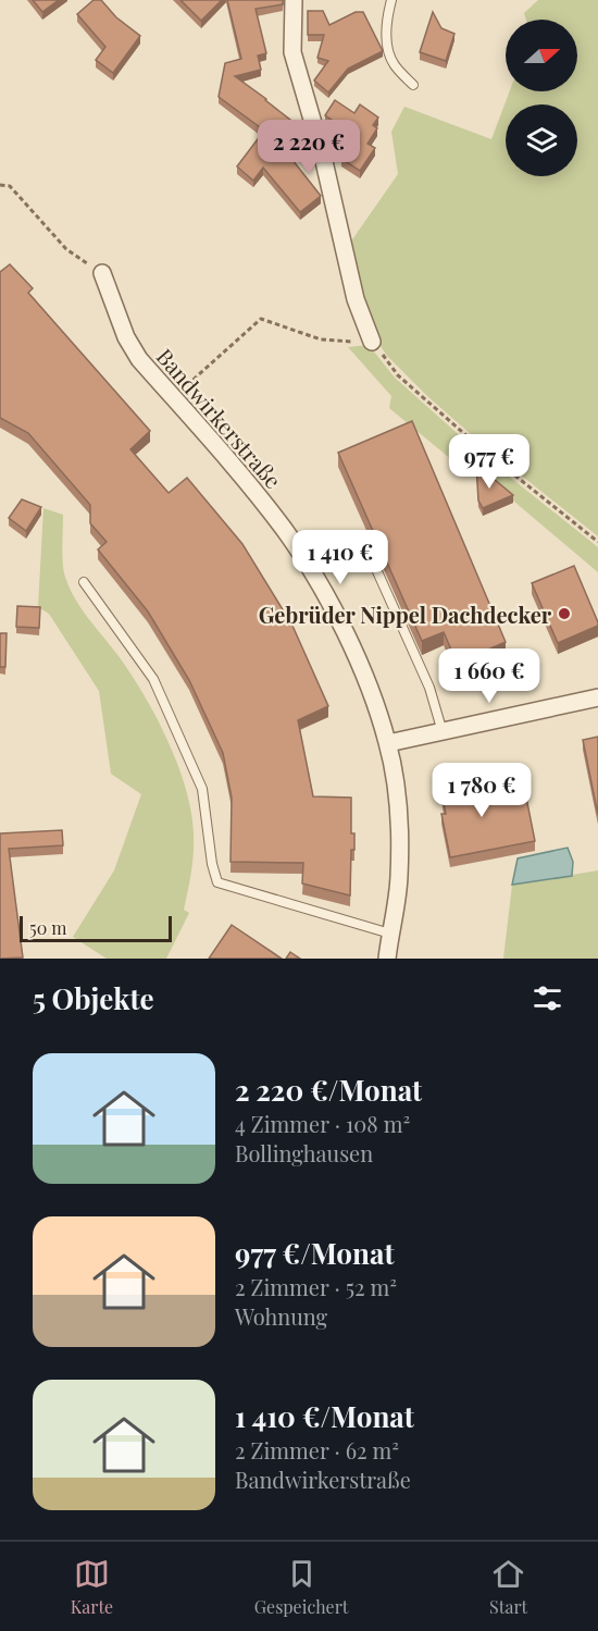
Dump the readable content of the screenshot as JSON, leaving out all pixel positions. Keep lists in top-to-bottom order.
{
  "streets": {
    "street": ["Bandwirkerstraße"]
  },
  "places": ["Gebrüder Nippel Dachdecker"],
  "scale_bar": "50 m",
  "north": "right",
  "page": {
    "price": [
      "2 220 €",
      "977 €",
      "1 410 €",
      "1 660 €",
      "1 780 €"
    ],
    "scale": "50 m",
    "heading": "5 Objekte",
    "list": [
      {
        "name": "2 220 €/Monat",
        "note": "4 Zimmer · 108 m² · Bollinghausen"
      },
      {
        "name": "977 €/Monat",
        "note": "2 Zimmer · 52 m² · Wohnung"
      },
      {
        "name": "1 410 €/Monat",
        "note": "2 Zimmer · 62 m² · Bandwirkerstraße"
      }
    ],
    "tabs": ["Karte", "Gespeichert", "Start"]
  }
}
